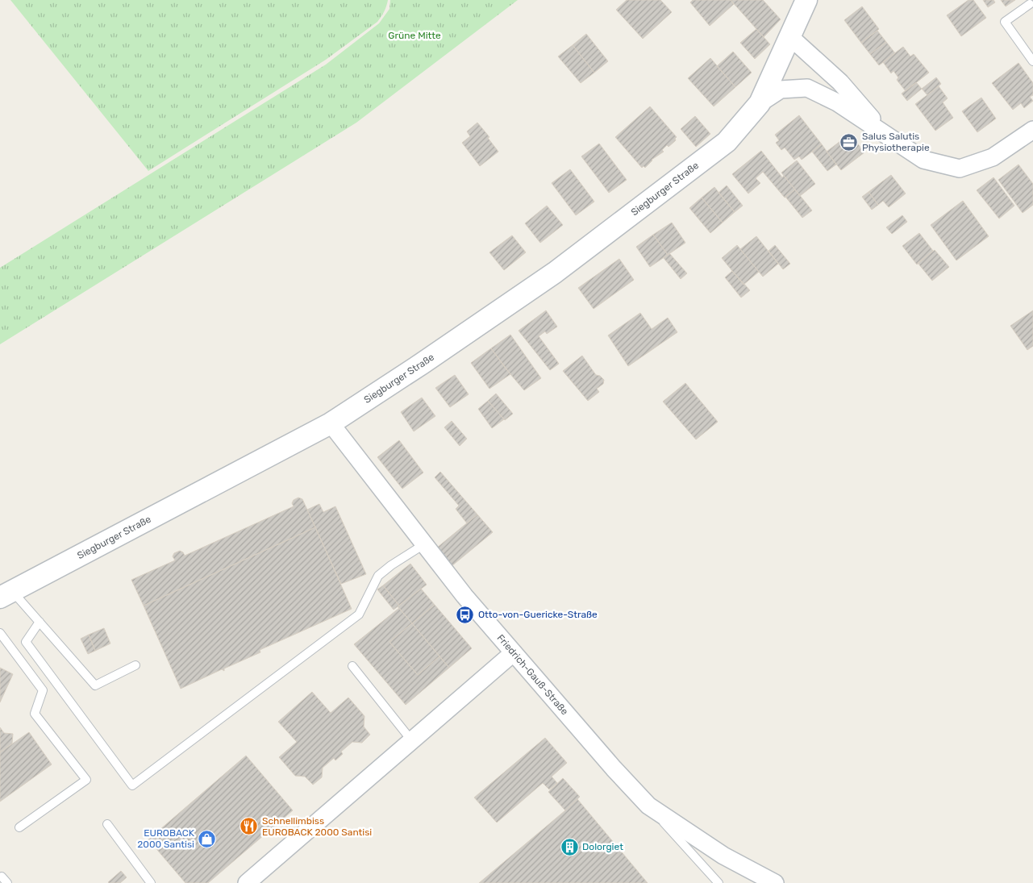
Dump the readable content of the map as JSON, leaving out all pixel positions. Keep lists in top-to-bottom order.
{
  "streets": {
    "street": ["Siegburger Straße", "Friedrich-Gauß-Straße"]
  },
  "crossings": [
    ["Siegburger Straße", "Friedrich-Gauß-Straße"]
  ],
  "parks": ["Grüne Mitte"],
  "places": {
    "office": ["Salus Salutis Physiotherapie"],
    "bus stop": ["Otto-von-Guericke-Straße"],
    "restaurant": ["Schnellimbiss EUROBACK 2000 Santisi"],
    "shop": ["EUROBACK 2000 Santisi"],
    "building": ["Dolorgiet"]
  }
}
